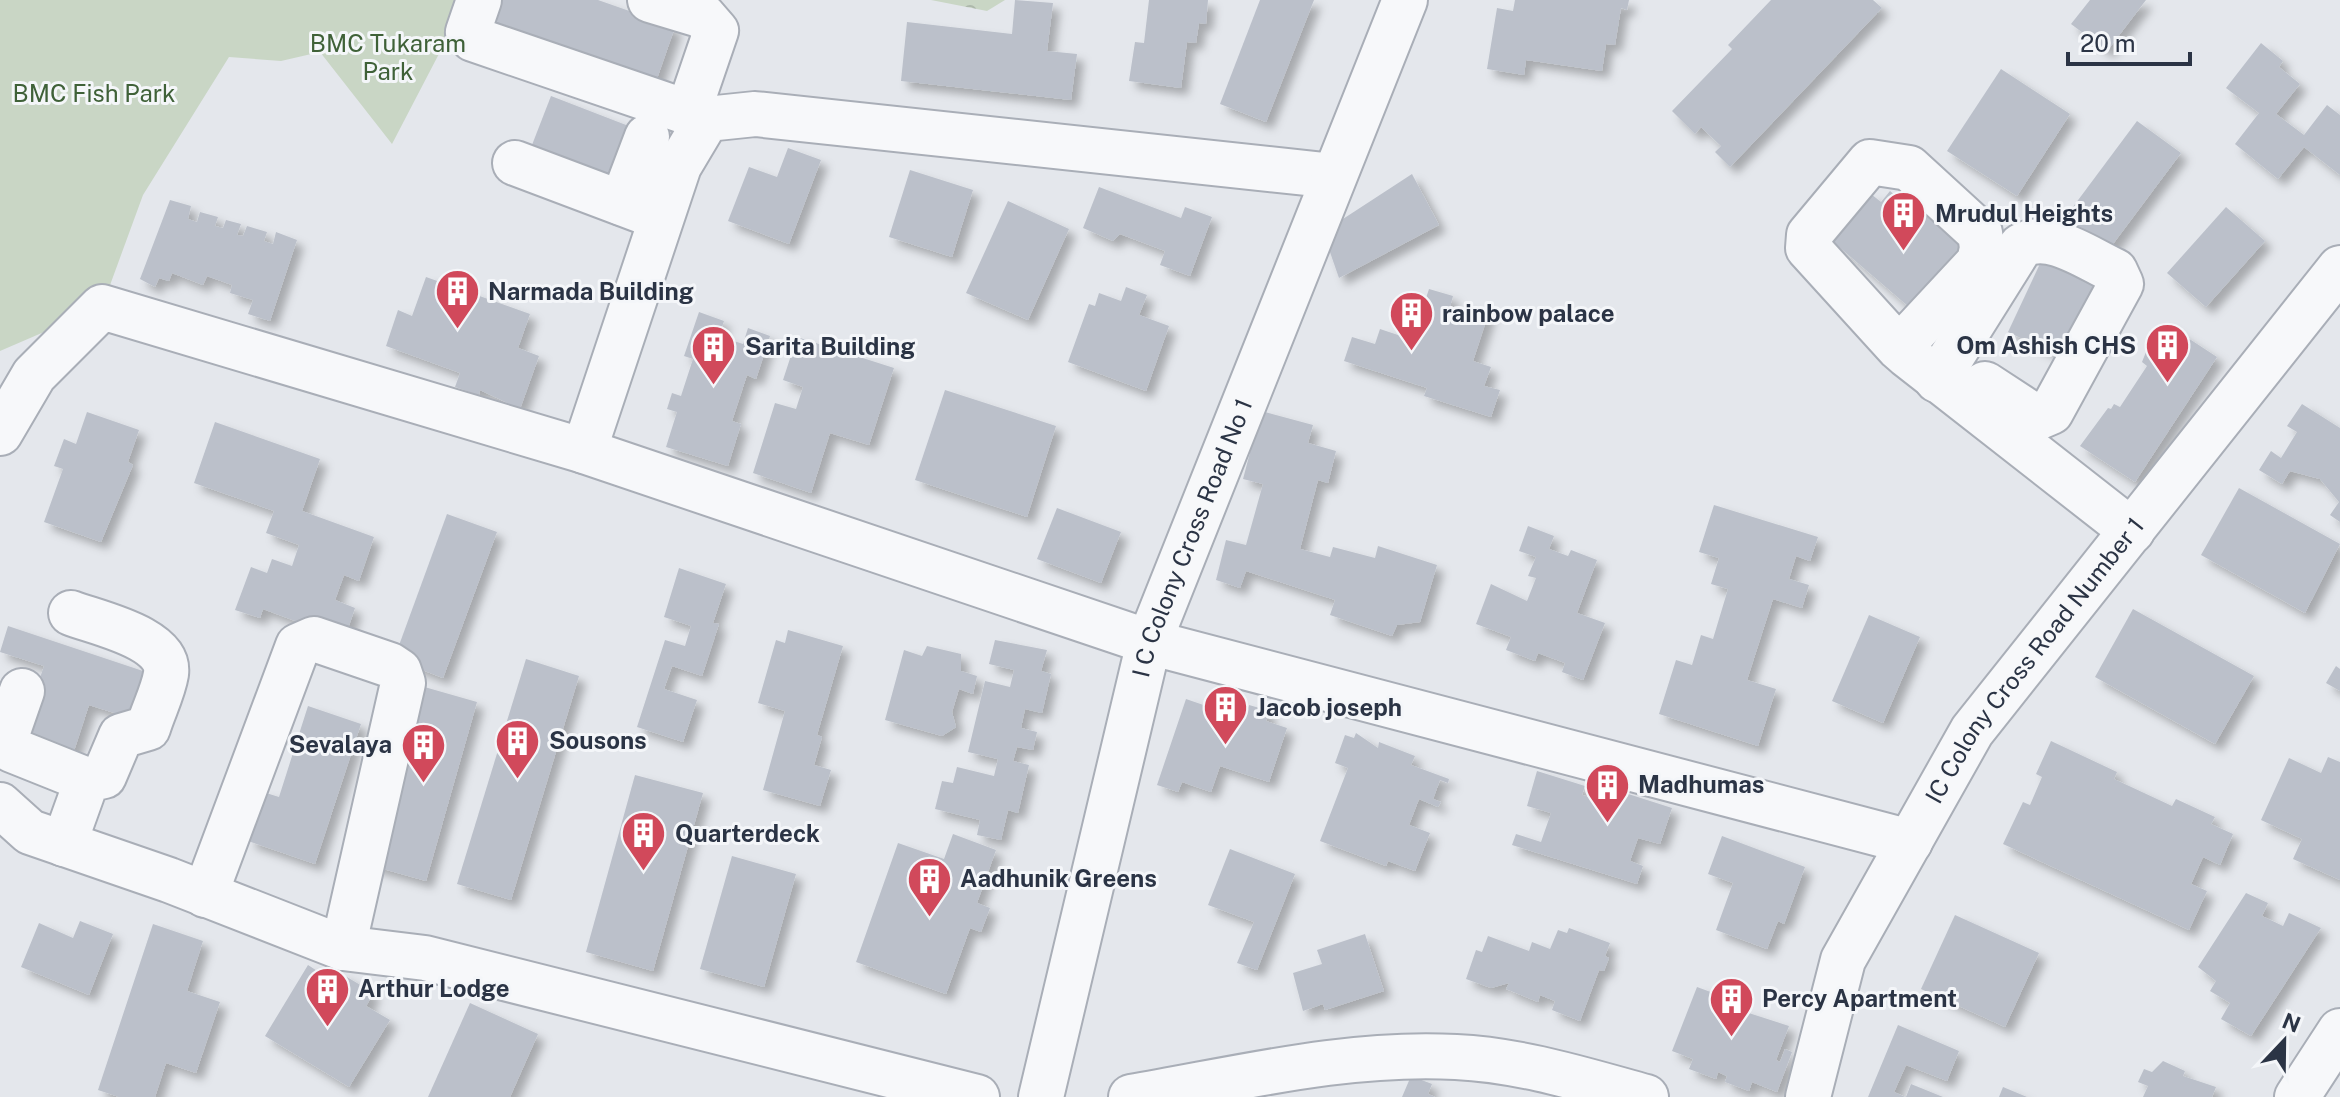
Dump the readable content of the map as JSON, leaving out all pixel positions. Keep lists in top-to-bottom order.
{
  "streets": {
    "street": ["I C Colony Cross Road No 1", "IC Colony Cross Road Number 1"]
  },
  "parks": ["BMC Tukaram Park", "BMC Fish Park"],
  "places": {
    "building": [
      "Mrudul Heights",
      "Narmada Building",
      "rainbow palace",
      "Om Ashish CHS",
      "Sarita Building",
      "Jacob joseph",
      "Sousons",
      "Sevalaya",
      "Madhumas",
      "Quarterdeck",
      "Aadhunik Greens",
      "Arthur Lodge",
      "Percy Apartment"
    ]
  },
  "scale_bar": "20 m",
  "north": "top"
}
